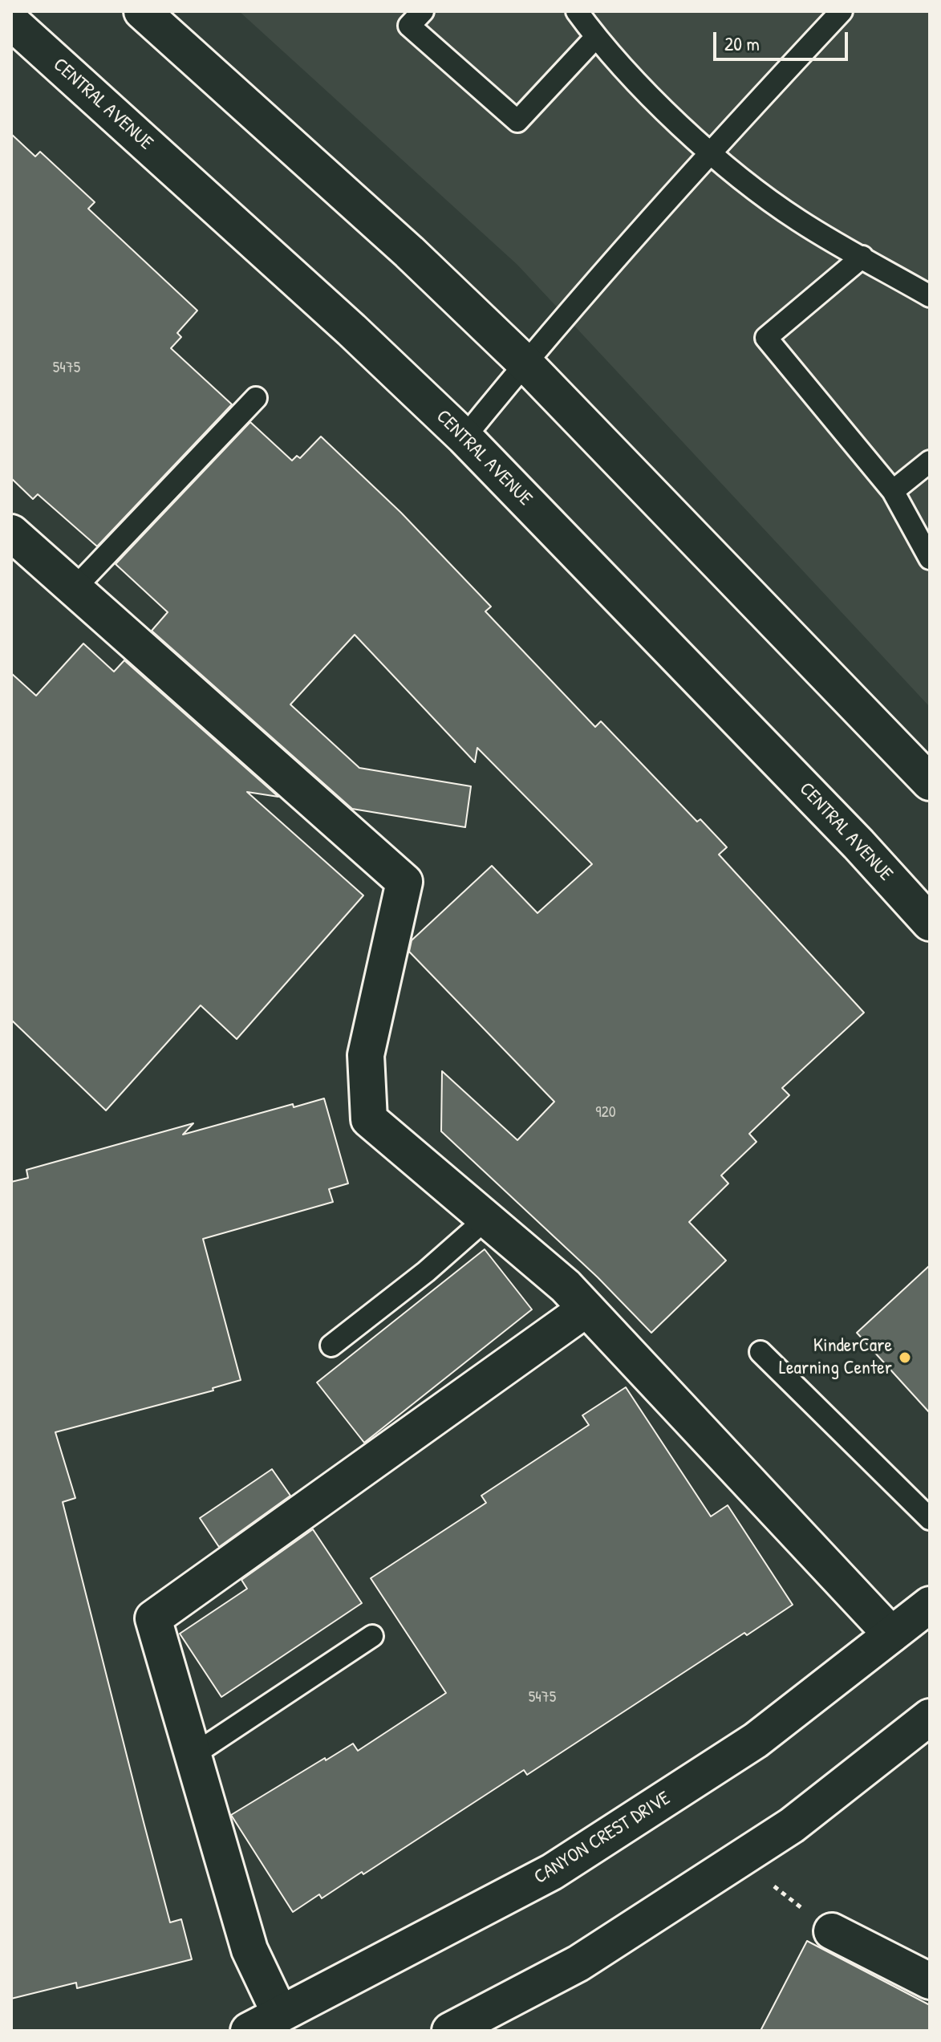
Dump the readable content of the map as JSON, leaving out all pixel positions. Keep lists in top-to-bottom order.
{
  "streets": {
    "main road": ["CENTRAL AVENUE", "CANYON CREST DRIVE"]
  },
  "places": ["KinderCare Learning Center"],
  "house_numbers": ["5475", "920", "5475"],
  "scale_bar": "20 m"
}
